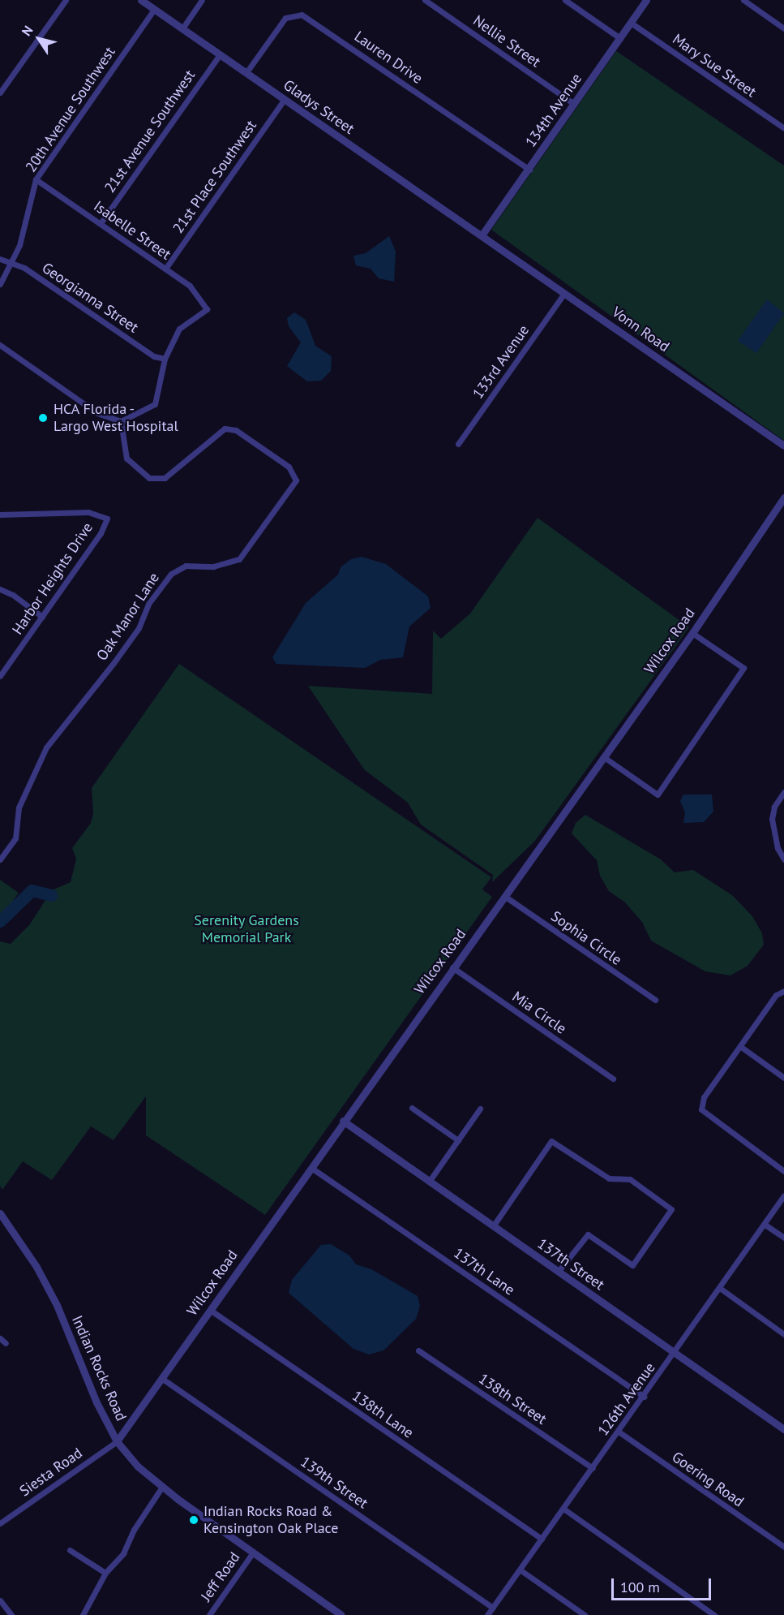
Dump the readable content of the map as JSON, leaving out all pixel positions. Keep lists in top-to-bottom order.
{
  "streets": {
    "street": [
      "Nellie Street",
      "Lauren Drive",
      "Mary Sue Street",
      "Gladys Street",
      "20th Avenue Southwest",
      "134th Avenue",
      "21st Avenue Southwest",
      "21st Place Southwest",
      "Isabelle Street",
      "Georgianna Street",
      "Vonn Road",
      "133rd Avenue",
      "Harbor Heights Drive",
      "Oak Manor Lane",
      "Wilcox Road",
      "Sophia Circle",
      "Mia Circle",
      "137th Street",
      "137th Lane",
      "Indian Rocks Road",
      "138th Street",
      "126th Avenue",
      "138th Lane",
      "Siesta Road",
      "Goering Road",
      "139th Street",
      "Jeff Road"
    ]
  },
  "crossings": [
    ["Nellie Street", "134th Avenue"],
    ["Lauren Drive", "Gladys Street"],
    ["Lauren Drive", "134th Avenue"],
    ["Mary Sue Street", "134th Avenue"],
    ["Gladys Street", "20th Avenue Southwest"],
    ["Gladys Street", "134th Avenue"],
    ["Gladys Street", "21st Avenue Southwest"],
    ["Gladys Street", "21st Place Southwest"],
    ["Gladys Street", "Vonn Road"],
    ["20th Avenue Southwest", "Isabelle Street"],
    ["20th Avenue Southwest", "Georgianna Street"],
    ["134th Avenue", "Vonn Road"],
    ["21st Avenue Southwest", "Isabelle Street"],
    ["21st Place Southwest", "Isabelle Street"],
    ["Isabelle Street", "Georgianna Street"],
    ["Vonn Road", "133rd Avenue"],
    ["Wilcox Road", "Sophia Circle"],
    ["Wilcox Road", "Mia Circle"],
    ["Wilcox Road", "137th Street"],
    ["Wilcox Road", "137th Lane"],
    ["Wilcox Road", "Indian Rocks Road"],
    ["Wilcox Road", "138th Lane"],
    ["Wilcox Road", "Siesta Road"],
    ["Wilcox Road", "139th Street"],
    ["137th Street", "126th Avenue"],
    ["137th Lane", "126th Avenue"],
    ["Indian Rocks Road", "Siesta Road"],
    ["Indian Rocks Road", "Jeff Road"],
    ["138th Street", "126th Avenue"],
    ["126th Avenue", "138th Lane"],
    ["126th Avenue", "Goering Road"],
    ["126th Avenue", "139th Street"]
  ],
  "parks": ["Serenity Gardens Memorial Park"],
  "places": ["HCA Florida - Largo West Hospital", "Indian Rocks Road & Kensington Oak Place"],
  "scale_bar": "100 m",
  "north": "top left"
}
